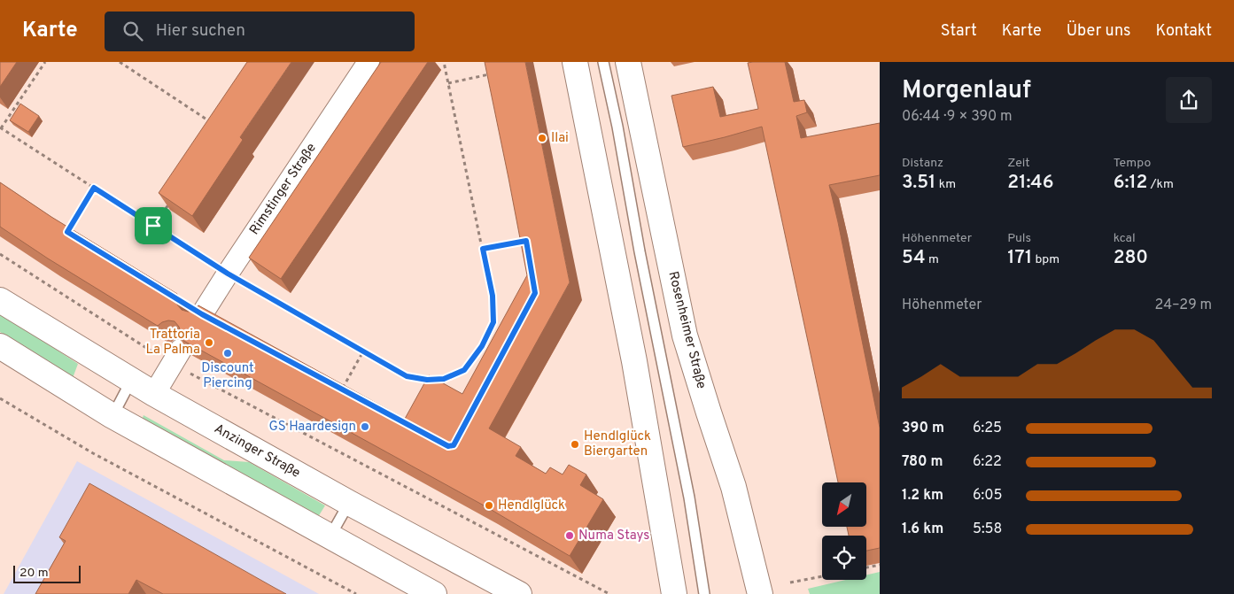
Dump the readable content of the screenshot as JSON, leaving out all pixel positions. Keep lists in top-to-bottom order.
{
  "streets": {
    "main road": ["Rosenheimer Straße", "Anzinger Straße"],
    "street": ["Rimstinger Straße"]
  },
  "places": [
    "Ilai",
    "Trattoria La Palma",
    "Discount Piercing",
    "GS Haardesign",
    "Hendlglück Biergarten",
    "Hendlglück",
    "Numa Stays"
  ],
  "scale_bar": "20 m",
  "north": "bottom left",
  "page": {
    "header": "Karte",
    "search": "Hier suchen",
    "nav": [
      "Start",
      "Karte",
      "Über uns",
      "Kontakt"
    ],
    "heading": ["Morgenlauf", "06:44 · 9 × 390 m"],
    "stats": [
      ["Distanz", "3.51 km"],
      ["Zeit", "21:46"],
      ["Tempo", "6:12 /km"],
      ["Höhenmeter", "54 m"],
      ["Puls", "171 bpm"],
      ["kcal", "280"]
    ],
    "chart": ["Höhenmeter", "24–29 m"],
    "list": [
      {
        "name": "390 m",
        "note": "6:25"
      },
      {
        "name": "780 m",
        "note": "6:22"
      },
      {
        "name": "1.2 km",
        "note": "6:05"
      },
      {
        "name": "1.6 km",
        "note": "5:58"
      }
    ],
    "scale": "20 m"
  }
}
